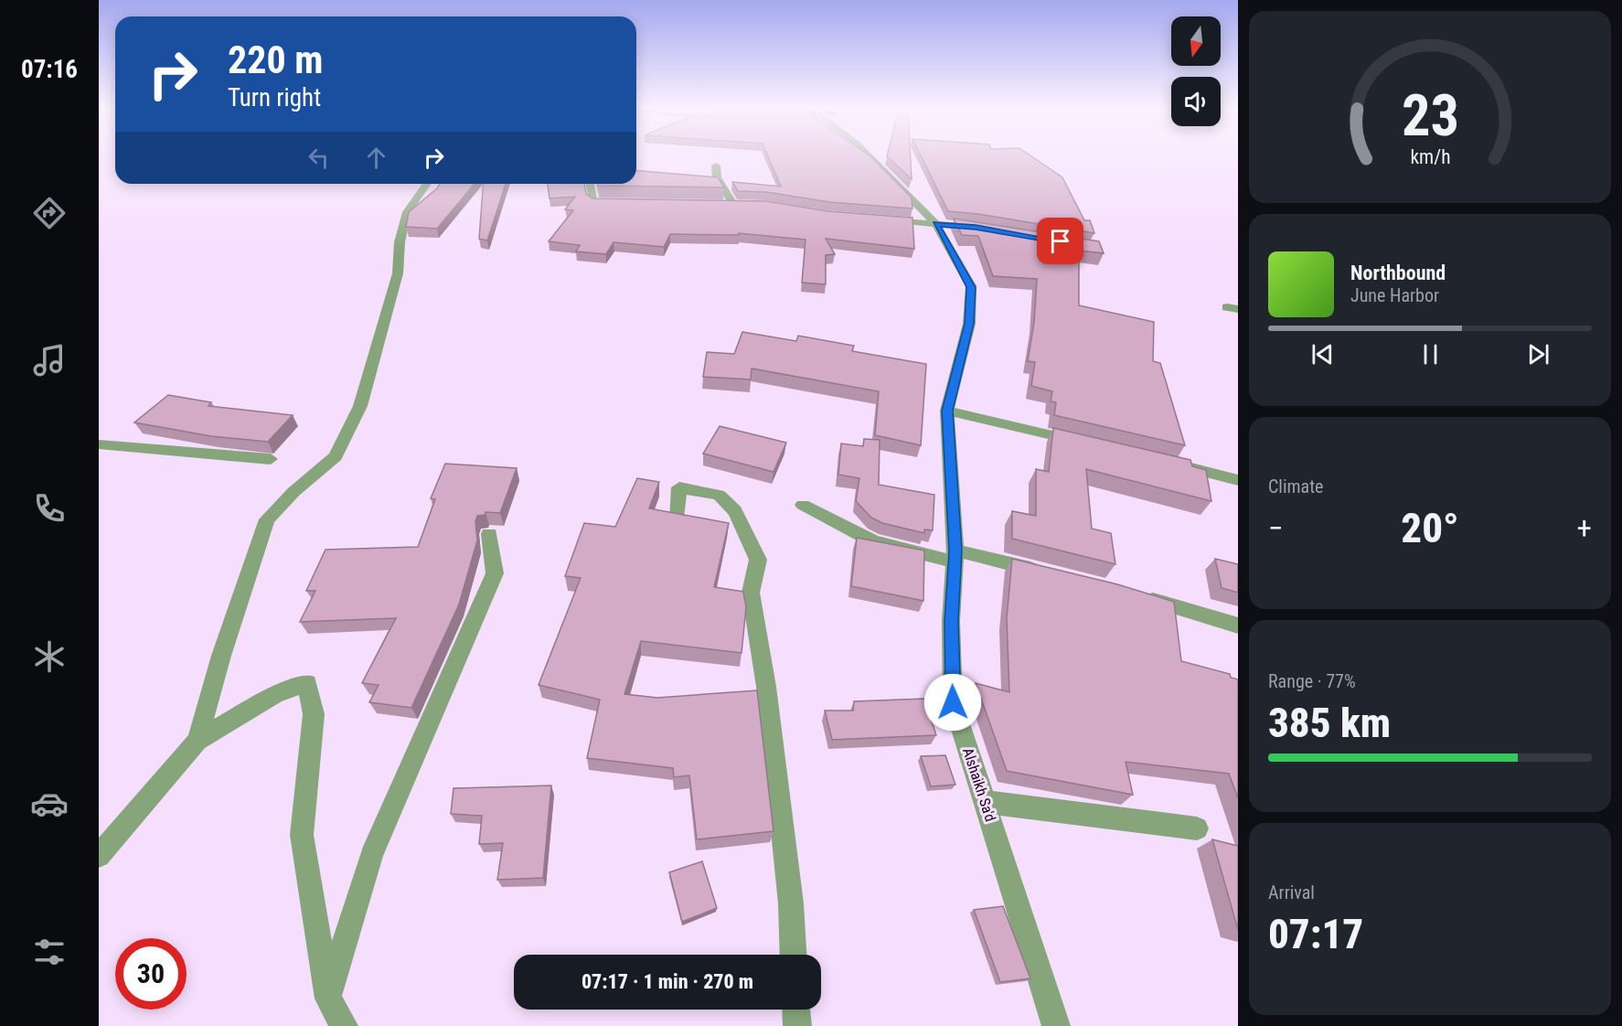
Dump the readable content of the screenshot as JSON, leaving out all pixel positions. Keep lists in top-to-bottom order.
{
  "streets": {
    "street": ["Alshaikh Sa'd"]
  },
  "north": "bottom",
  "page": {
    "tabs": "07:16",
    "turn": ["220 m", "Turn right"],
    "song": ["Northbound", "June Harbor"],
    "tile": [
      "Climate",
      ["Range · 77%", "385 km"],
      ["Arrival", "07:17"]
    ],
    "heat": ["−", "20°", "+"],
    "limit": "30",
    "trip": "07:17 · 1 min · 270 m",
    "gauge": ["23", "km/h"]
  }
}
